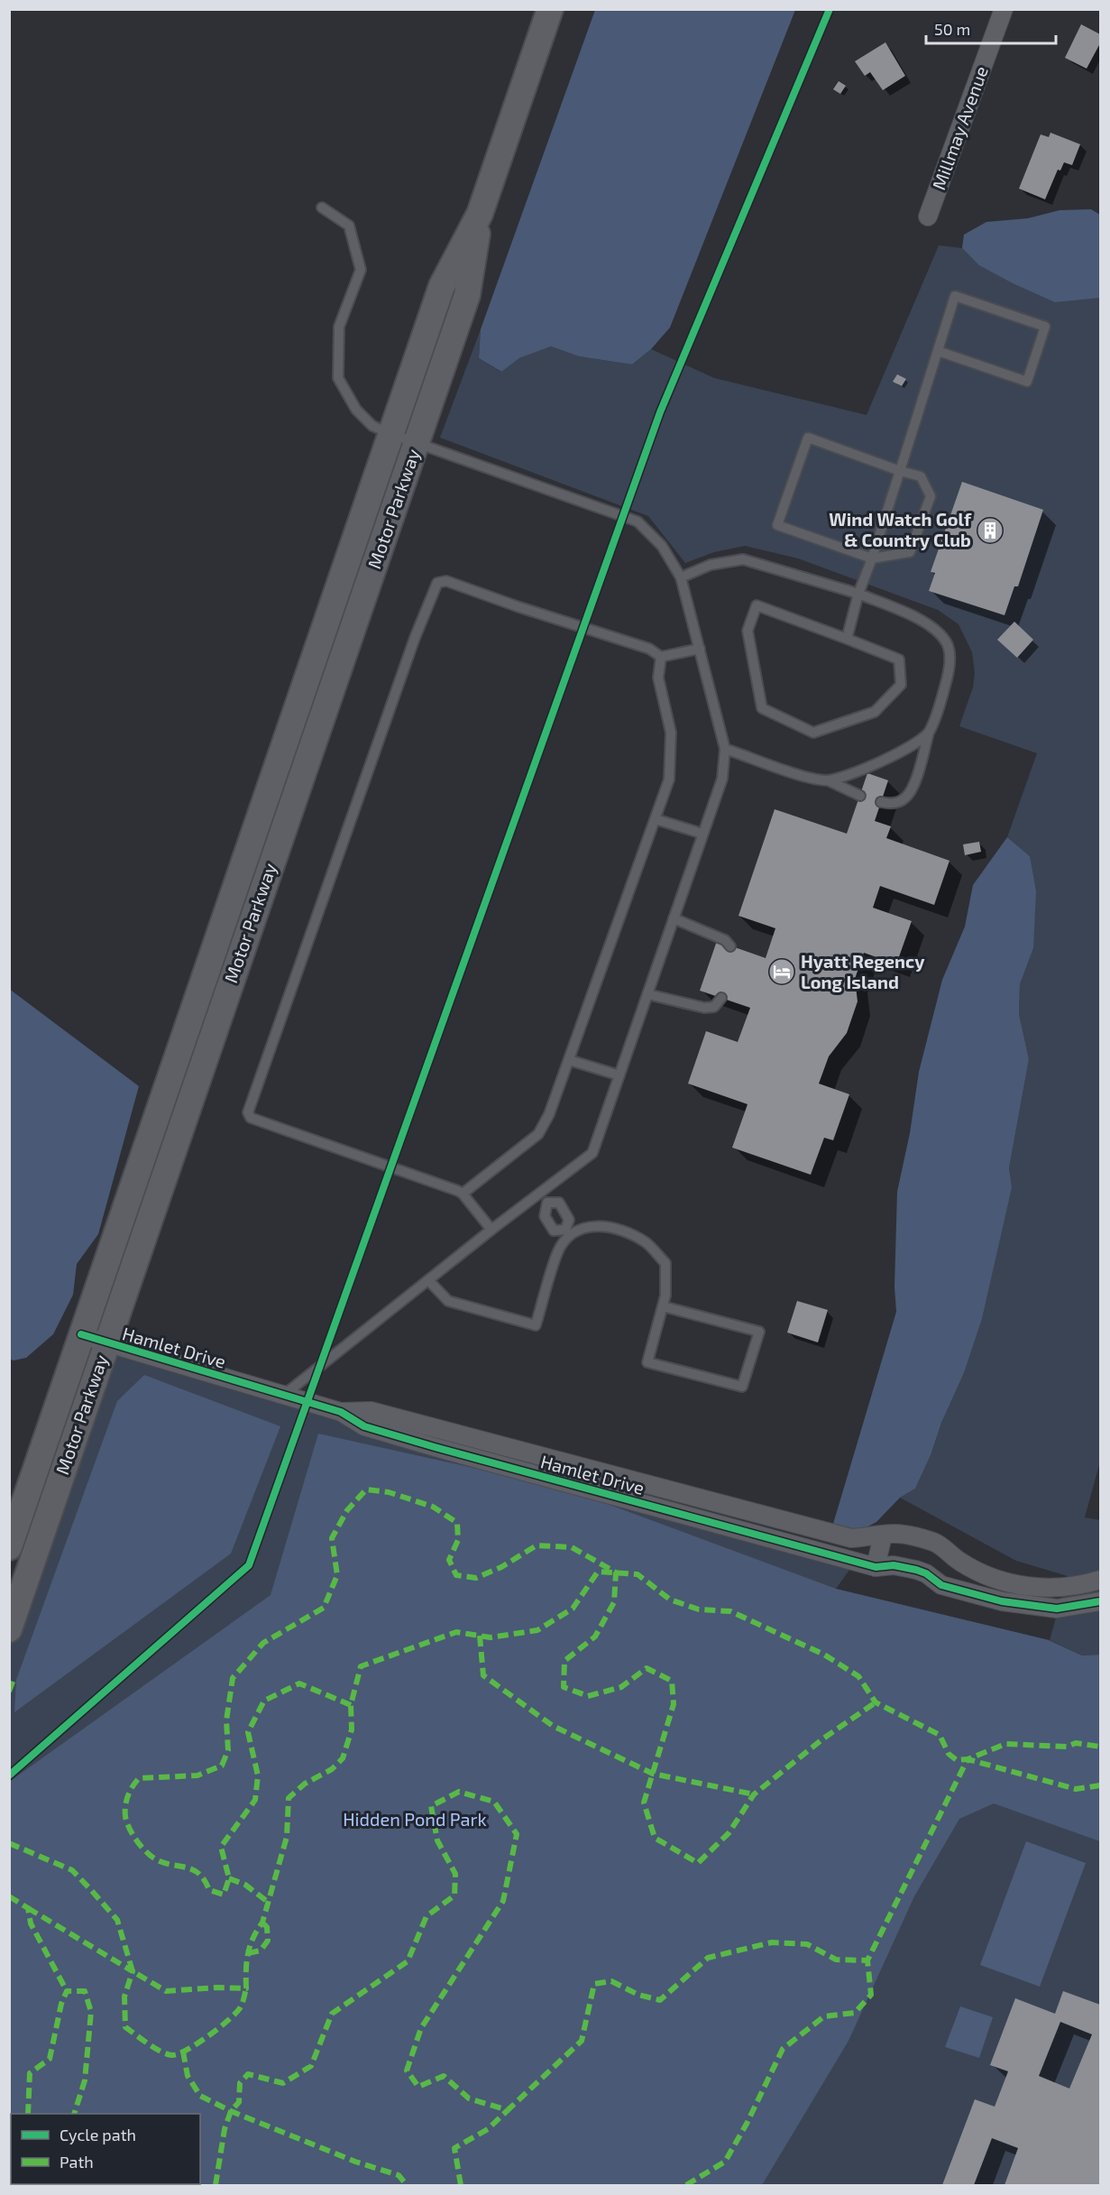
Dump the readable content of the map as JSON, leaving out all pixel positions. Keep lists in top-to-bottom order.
{
  "streets": {
    "main road": ["Motor Parkway"],
    "street": ["Millmay Avenue", "Hamlet Drive"]
  },
  "crossings": [
    ["Motor Parkway", "Hamlet Drive"]
  ],
  "parks": ["Hidden Pond Park"],
  "places": {
    "building": ["Wind Watch Golf & Country Club"],
    "hotel": ["Hyatt Regency Long Island"]
  },
  "legend": ["Cycle path", "Path"],
  "scale_bar": "50 m"
}
